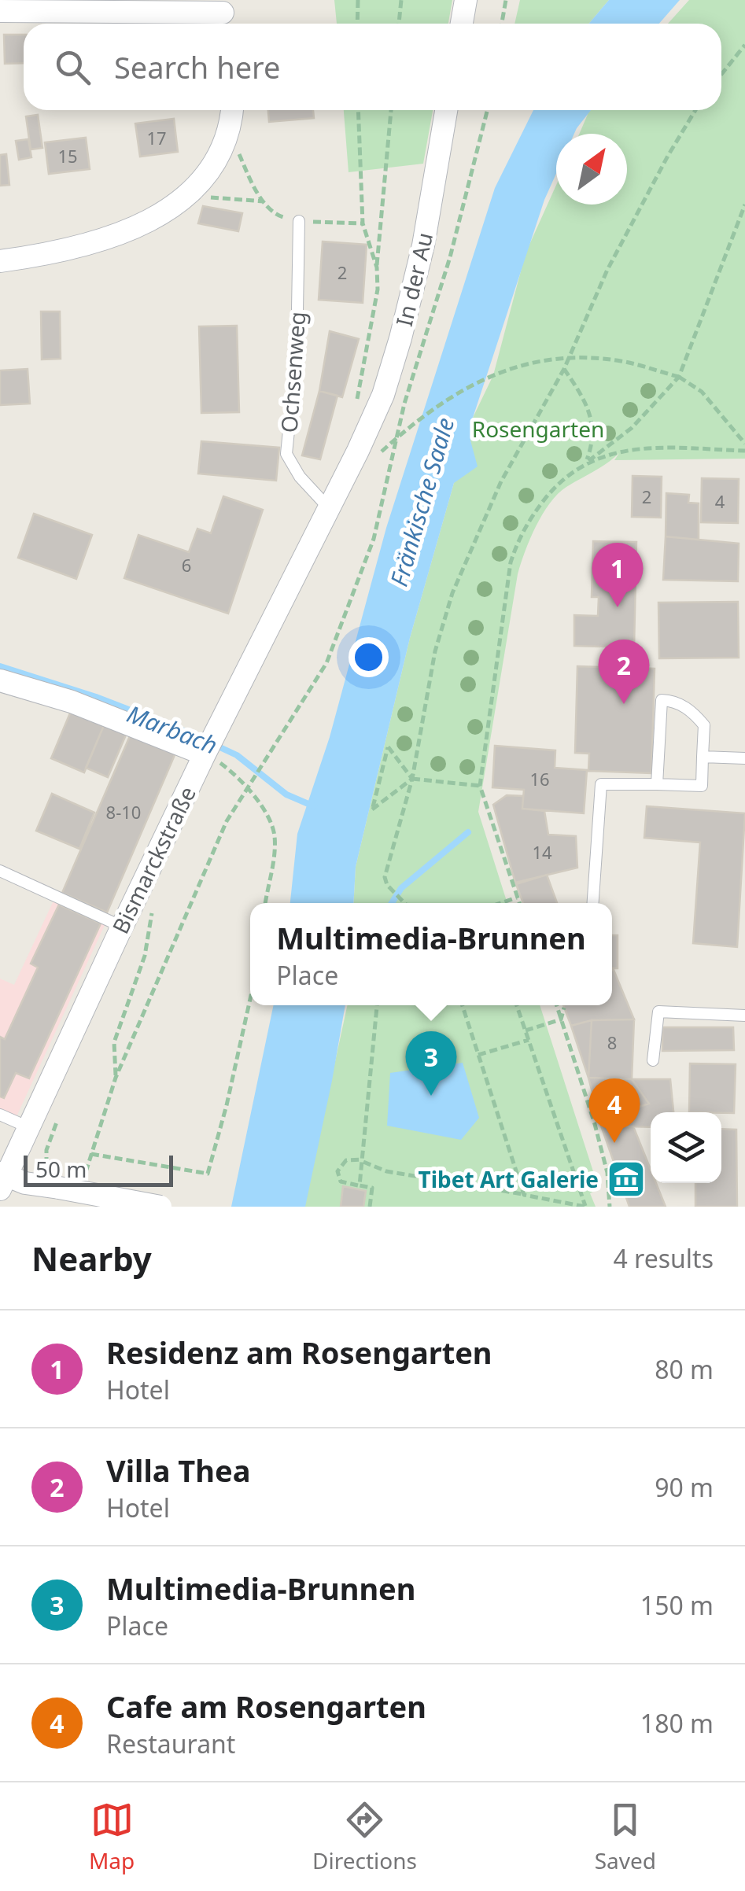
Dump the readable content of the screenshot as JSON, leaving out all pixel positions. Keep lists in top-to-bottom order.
{
  "streets": {
    "street": ["In der Au", "Bismarckstraße"],
    "lane": ["Ochsenweg"]
  },
  "crossings": [
    ["In der Au", "Bismarckstraße"],
    ["Ochsenweg", "Bismarckstraße"]
  ],
  "water": ["Fränkische Saale", "Marbach"],
  "parks": ["Rosengarten"],
  "places": {
    "museum": ["Tibet Art Galerie"]
  },
  "house_numbers": [
    "17",
    "15",
    "2",
    "2",
    "4",
    "6",
    "16",
    "8-10",
    "14",
    "8"
  ],
  "scale_bar": "50 m",
  "north": "top right",
  "page": {
    "search": "Search here",
    "pins": [
      "1",
      "2",
      "3",
      "4"
    ],
    "popup": ["Multimedia-Brunnen", "Place"],
    "scale": "50 m",
    "heading": ["Nearby", "4 results"],
    "list": [
      {
        "mark": "1",
        "name": "Residenz am Rosengarten",
        "note": "Hotel",
        "value": "80 m"
      },
      {
        "mark": "2",
        "name": "Villa Thea",
        "note": "Hotel",
        "value": "90 m"
      },
      {
        "mark": "3",
        "name": "Multimedia-Brunnen",
        "note": "Place",
        "value": "150 m"
      },
      {
        "mark": "4",
        "name": "Cafe am Rosengarten",
        "note": "Restaurant",
        "value": "180 m"
      }
    ],
    "nav": ["Map", "Directions", "Saved"]
  }
}
